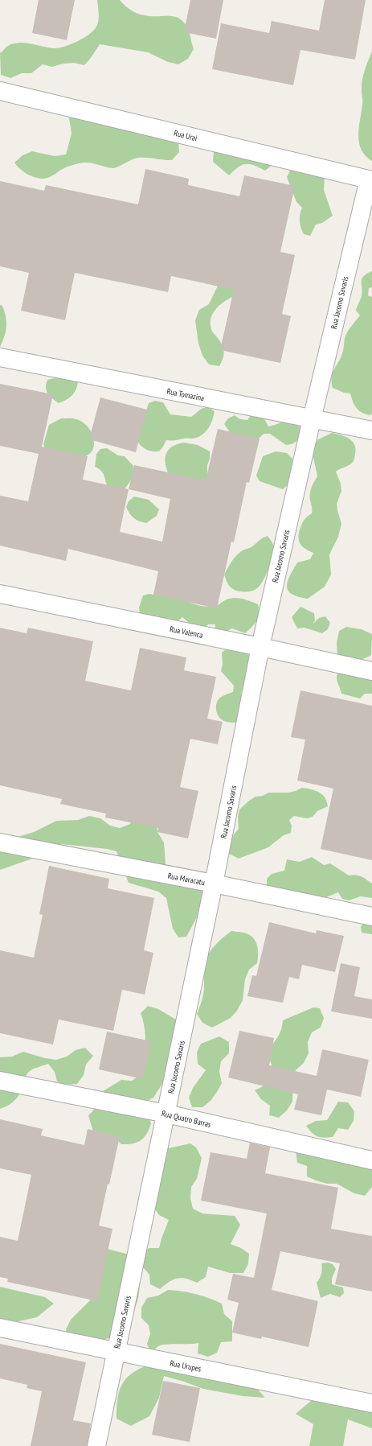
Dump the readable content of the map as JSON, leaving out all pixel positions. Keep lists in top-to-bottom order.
{
  "streets": {
    "street": [
      "Rua Urai",
      "Rua Jacomo Savaris",
      "Rua Tomazina",
      "Rua Valenca",
      "Rua Maracatu",
      "Rua Quatro Barras",
      "Rua Urupes"
    ]
  },
  "crossings": [
    ["Rua Urai", "Rua Jacomo Savaris"],
    ["Rua Jacomo Savaris", "Rua Tomazina"],
    ["Rua Jacomo Savaris", "Rua Valenca"],
    ["Rua Jacomo Savaris", "Rua Maracatu"],
    ["Rua Jacomo Savaris", "Rua Quatro Barras"],
    ["Rua Jacomo Savaris", "Rua Urupes"]
  ]
}
